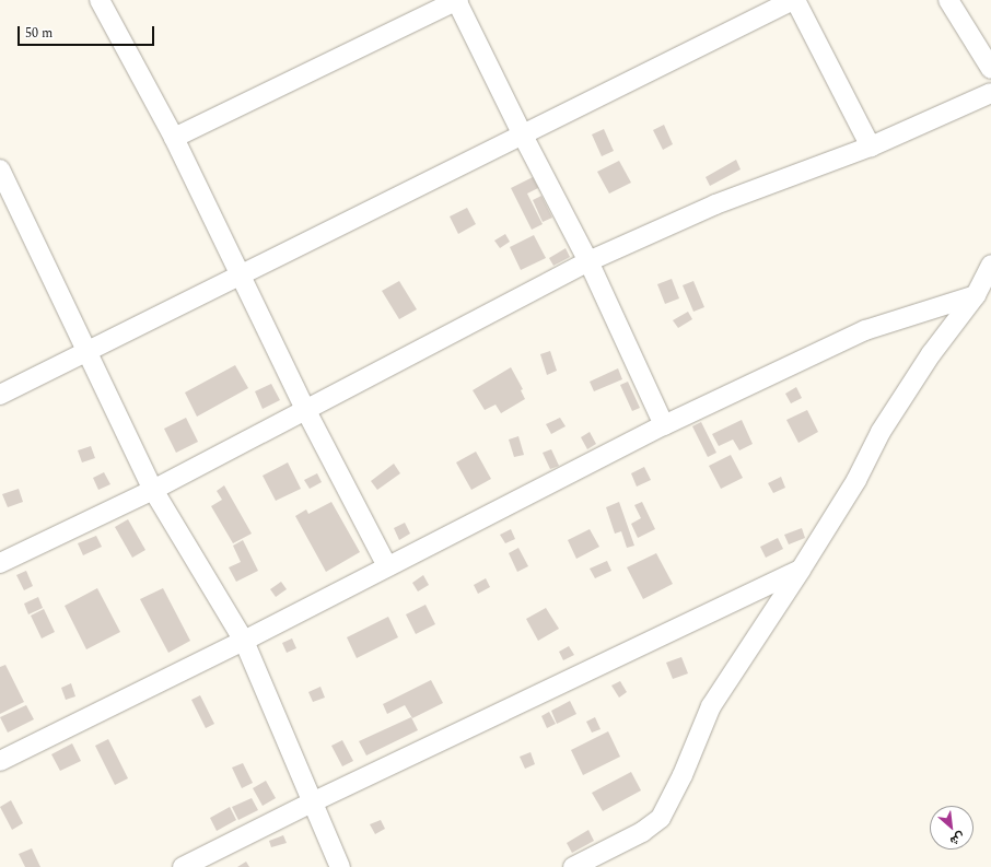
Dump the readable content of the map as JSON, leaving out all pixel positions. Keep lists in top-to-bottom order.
{
  "scale_bar": "50 m",
  "north": "bottom right"
}
